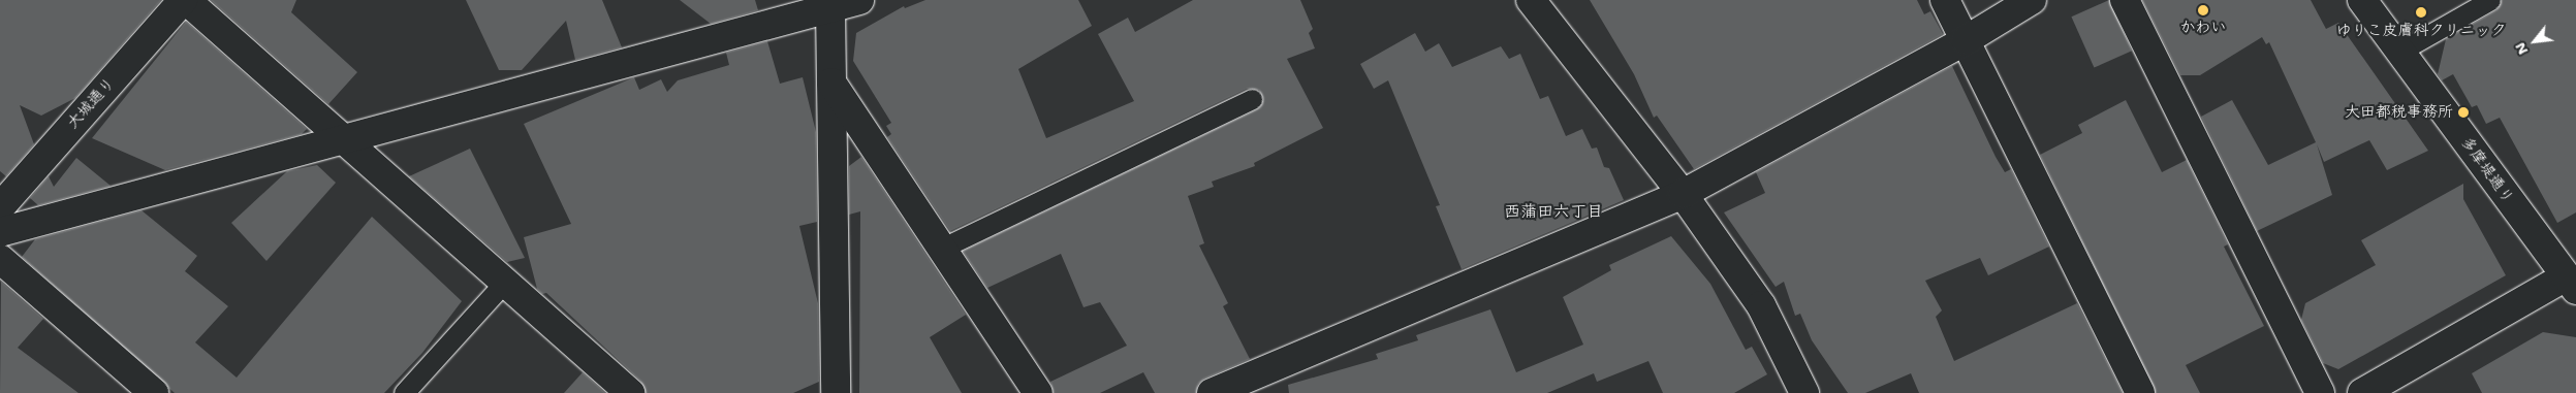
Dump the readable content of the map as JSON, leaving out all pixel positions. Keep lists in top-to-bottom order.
{
  "streets": {
    "street": ["大城通り", "多摩堤通り"]
  },
  "districts": ["西蒲田六丁目"],
  "places": ["かわい", "ゆりこ皮膚科クリニック", "大田都税事務所"],
  "north": "bottom left"
}
